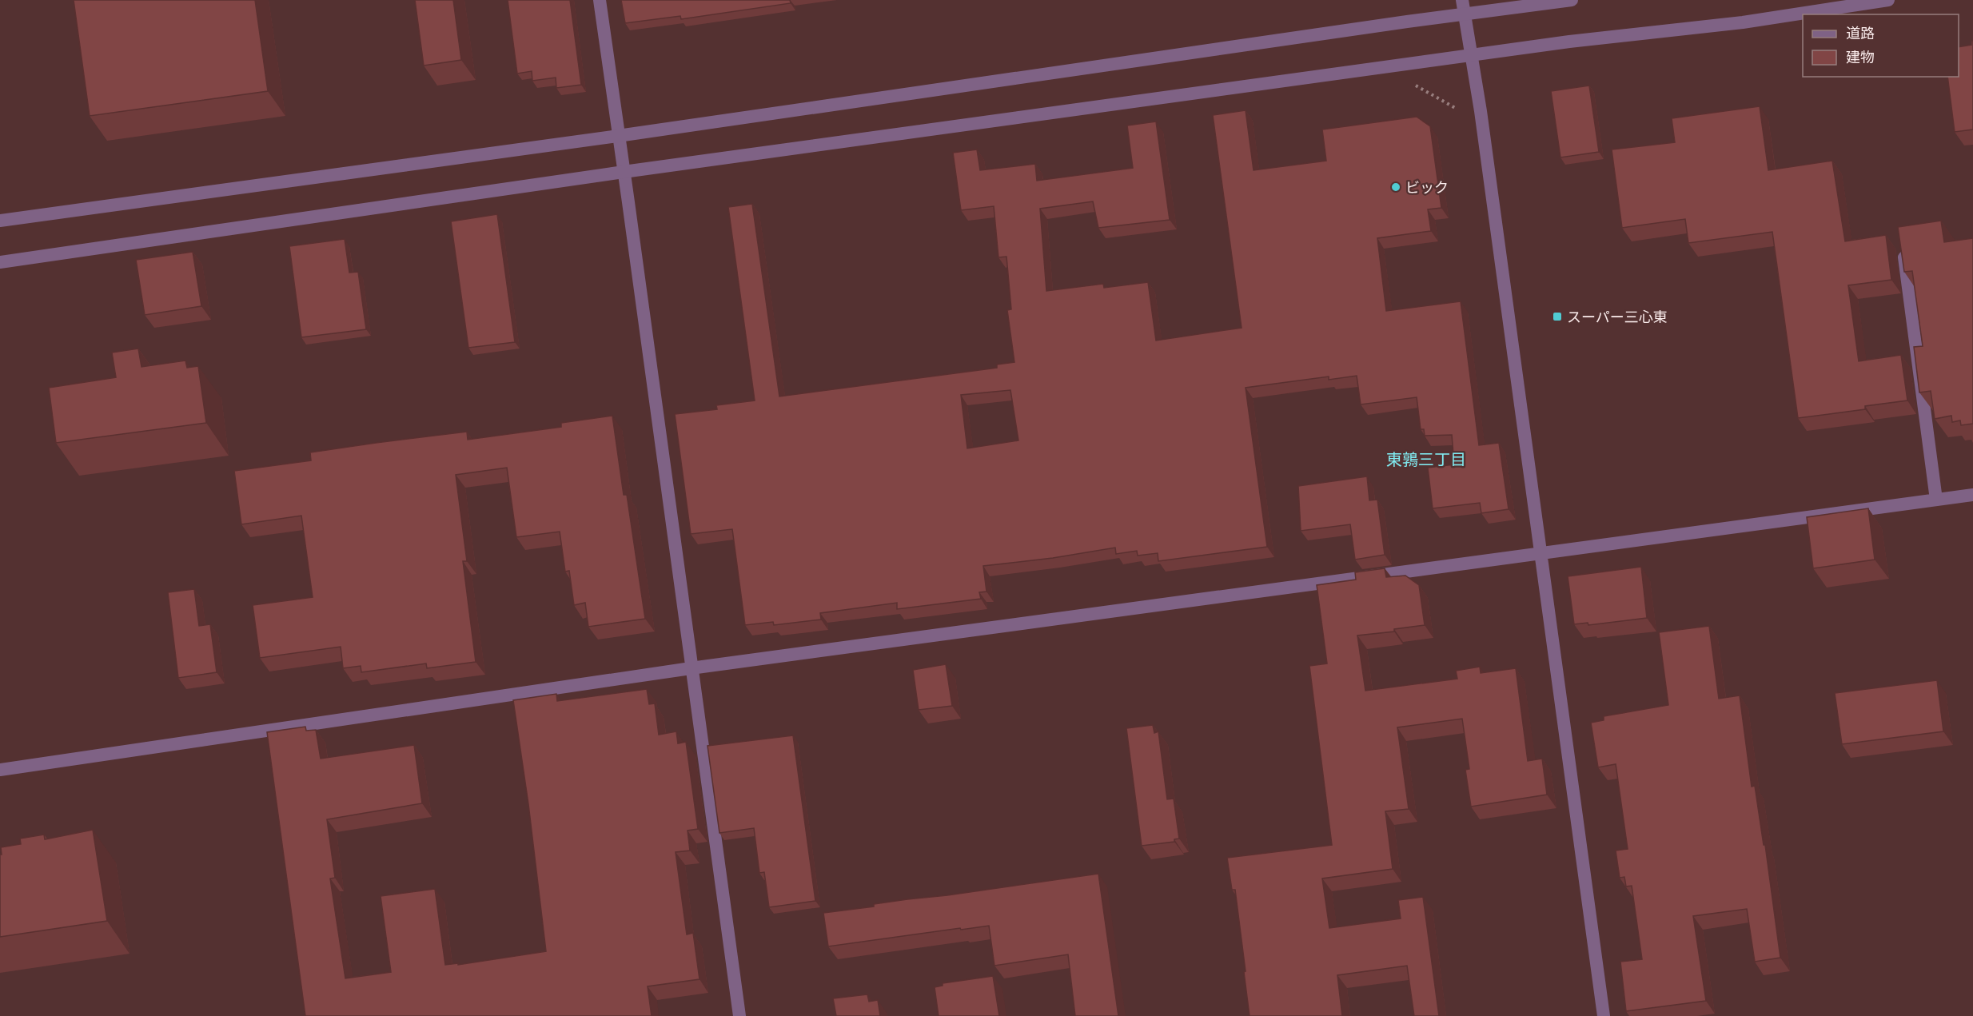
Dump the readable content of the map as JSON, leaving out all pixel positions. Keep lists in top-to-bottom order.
{
  "districts": ["東鶉三丁目"],
  "places": {
    "other": ["ビック"],
    "transit": ["スーパー三心東"]
  },
  "legend": ["道路", "建物"]
}
